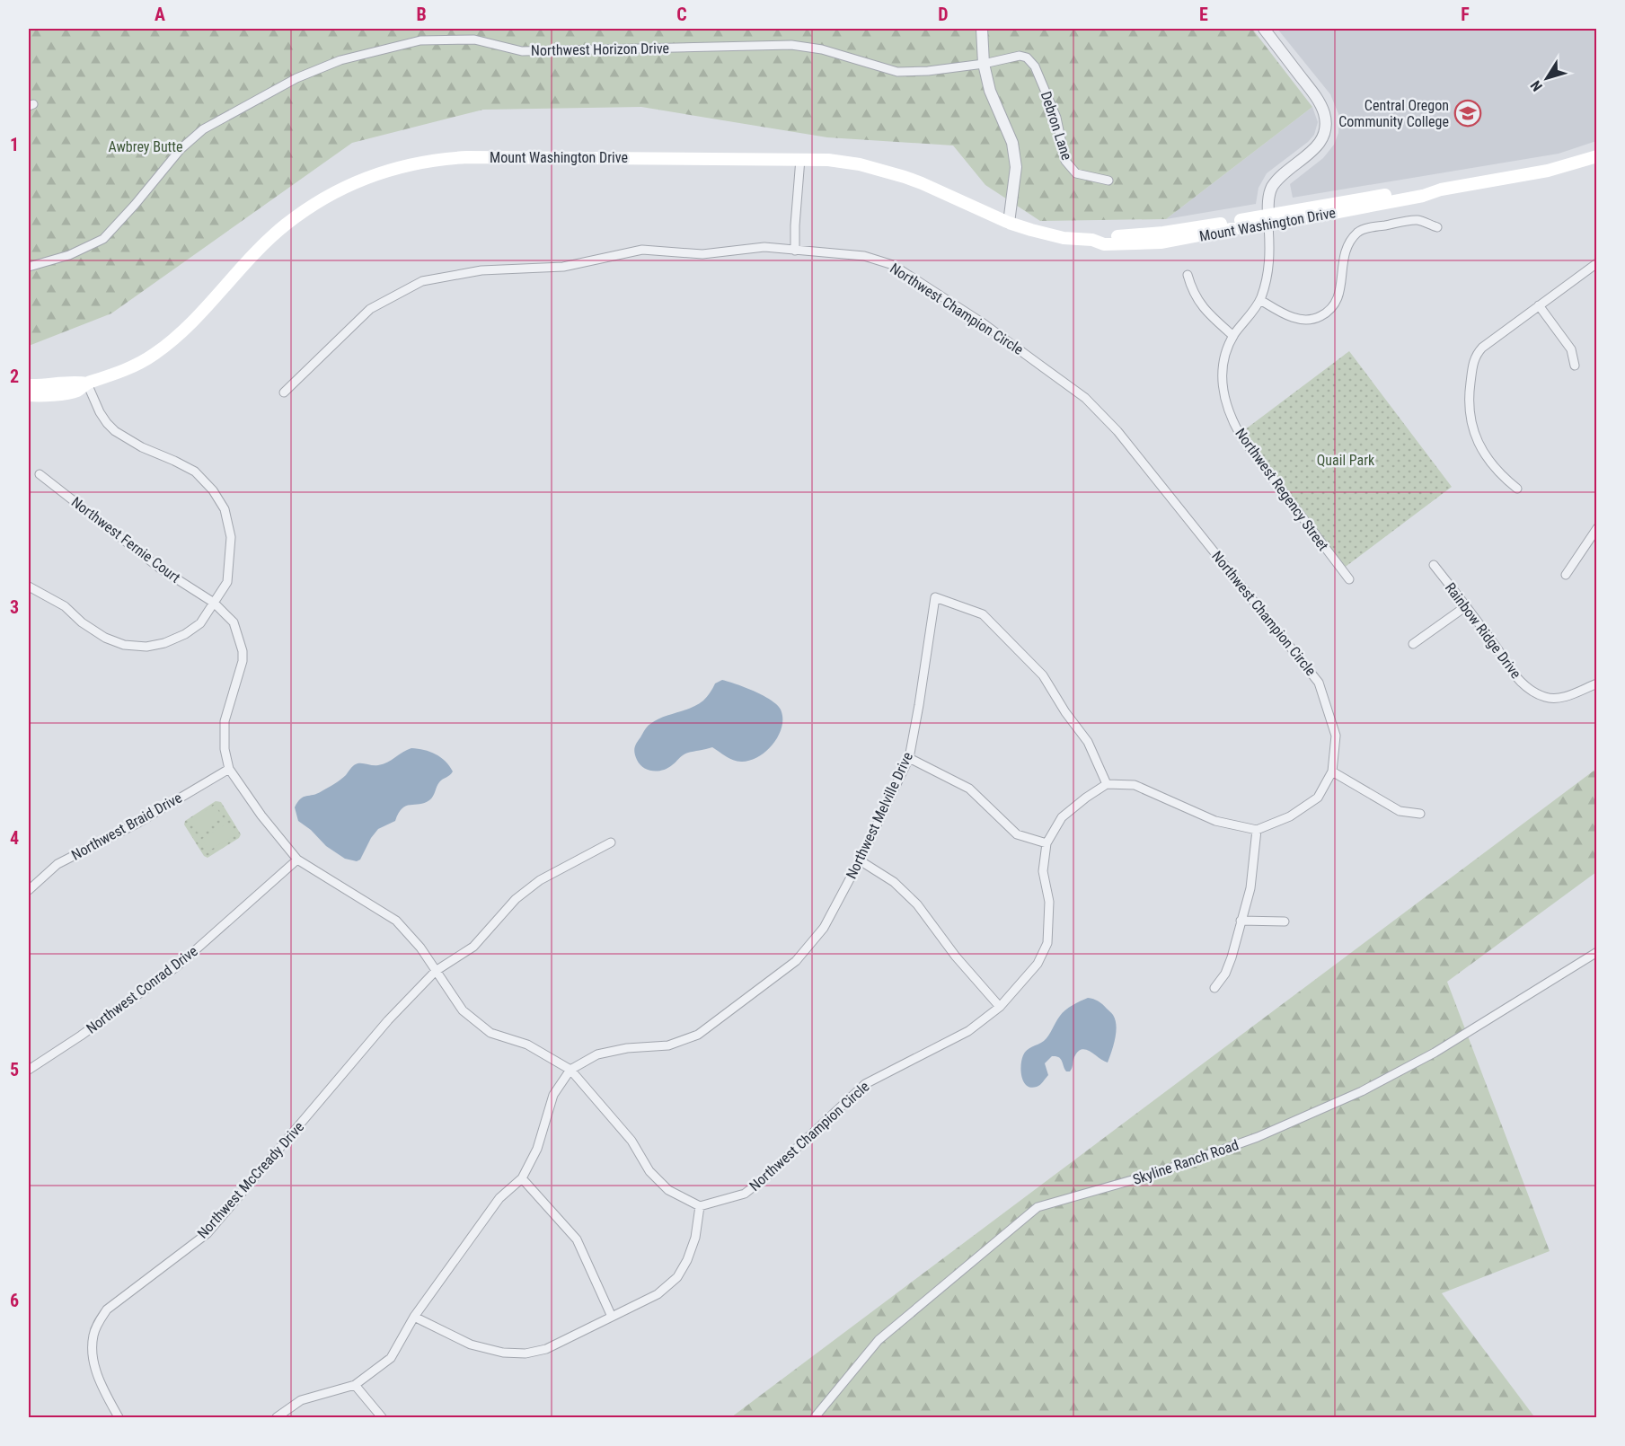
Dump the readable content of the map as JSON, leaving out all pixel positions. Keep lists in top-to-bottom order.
{
  "streets": {
    "main road": ["Mount Washington Drive"],
    "street": [
      "Northwest Horizon Drive",
      "Debron Lane",
      "Northwest Champion Circle",
      "Northwest Regency Street",
      "Northwest Fernie Court",
      "Rainbow Ridge Drive",
      "Northwest Melville Drive",
      "Northwest Braid Drive",
      "Northwest Conrad Drive",
      "Skyline Ranch Road",
      "Northwest McCready Drive"
    ]
  },
  "crossings": [
    ["Northwest Horizon Drive", "Debron Lane"],
    ["Mount Washington Drive", "Northwest Regency Street"],
    ["Northwest Champion Circle", "Northwest Melville Drive"]
  ],
  "parks": ["Awbrey Butte", "Quail Park"],
  "places": {
    "school or university": ["Central Oregon Community College"]
  },
  "north": "bottom left",
  "grid": {
    "columns": [
      "A",
      "B",
      "C",
      "D",
      "E",
      "F"
    ],
    "rows": [
      "1",
      "2",
      "3",
      "4",
      "5",
      "6"
    ]
  }
}
